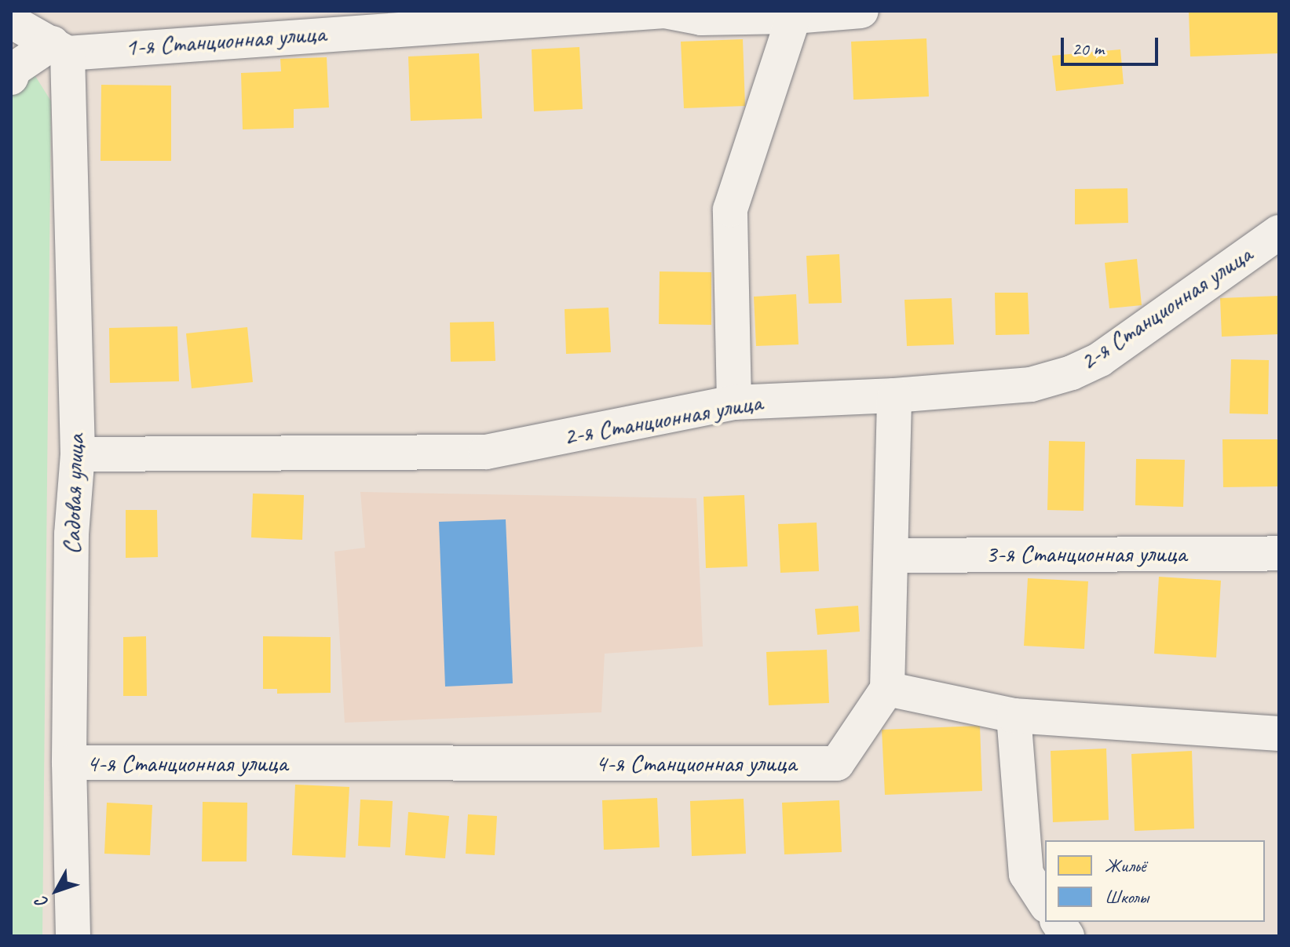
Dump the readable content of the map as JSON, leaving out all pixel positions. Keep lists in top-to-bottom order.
{
  "streets": {
    "street": [
      "1-я Станционная улица",
      "2-я Станционная улица",
      "Садовая улица",
      "3-я Станционная улица",
      "4-я Станционная улица"
    ]
  },
  "crossings": [
    ["1-я Станционная улица", "Садовая улица"],
    ["2-я Станционная улица", "Садовая улица"],
    ["Садовая улица", "4-я Станционная улица"]
  ],
  "legend": ["Жильё", "Школы"],
  "scale_bar": "20 m",
  "north": "bottom left"
}
